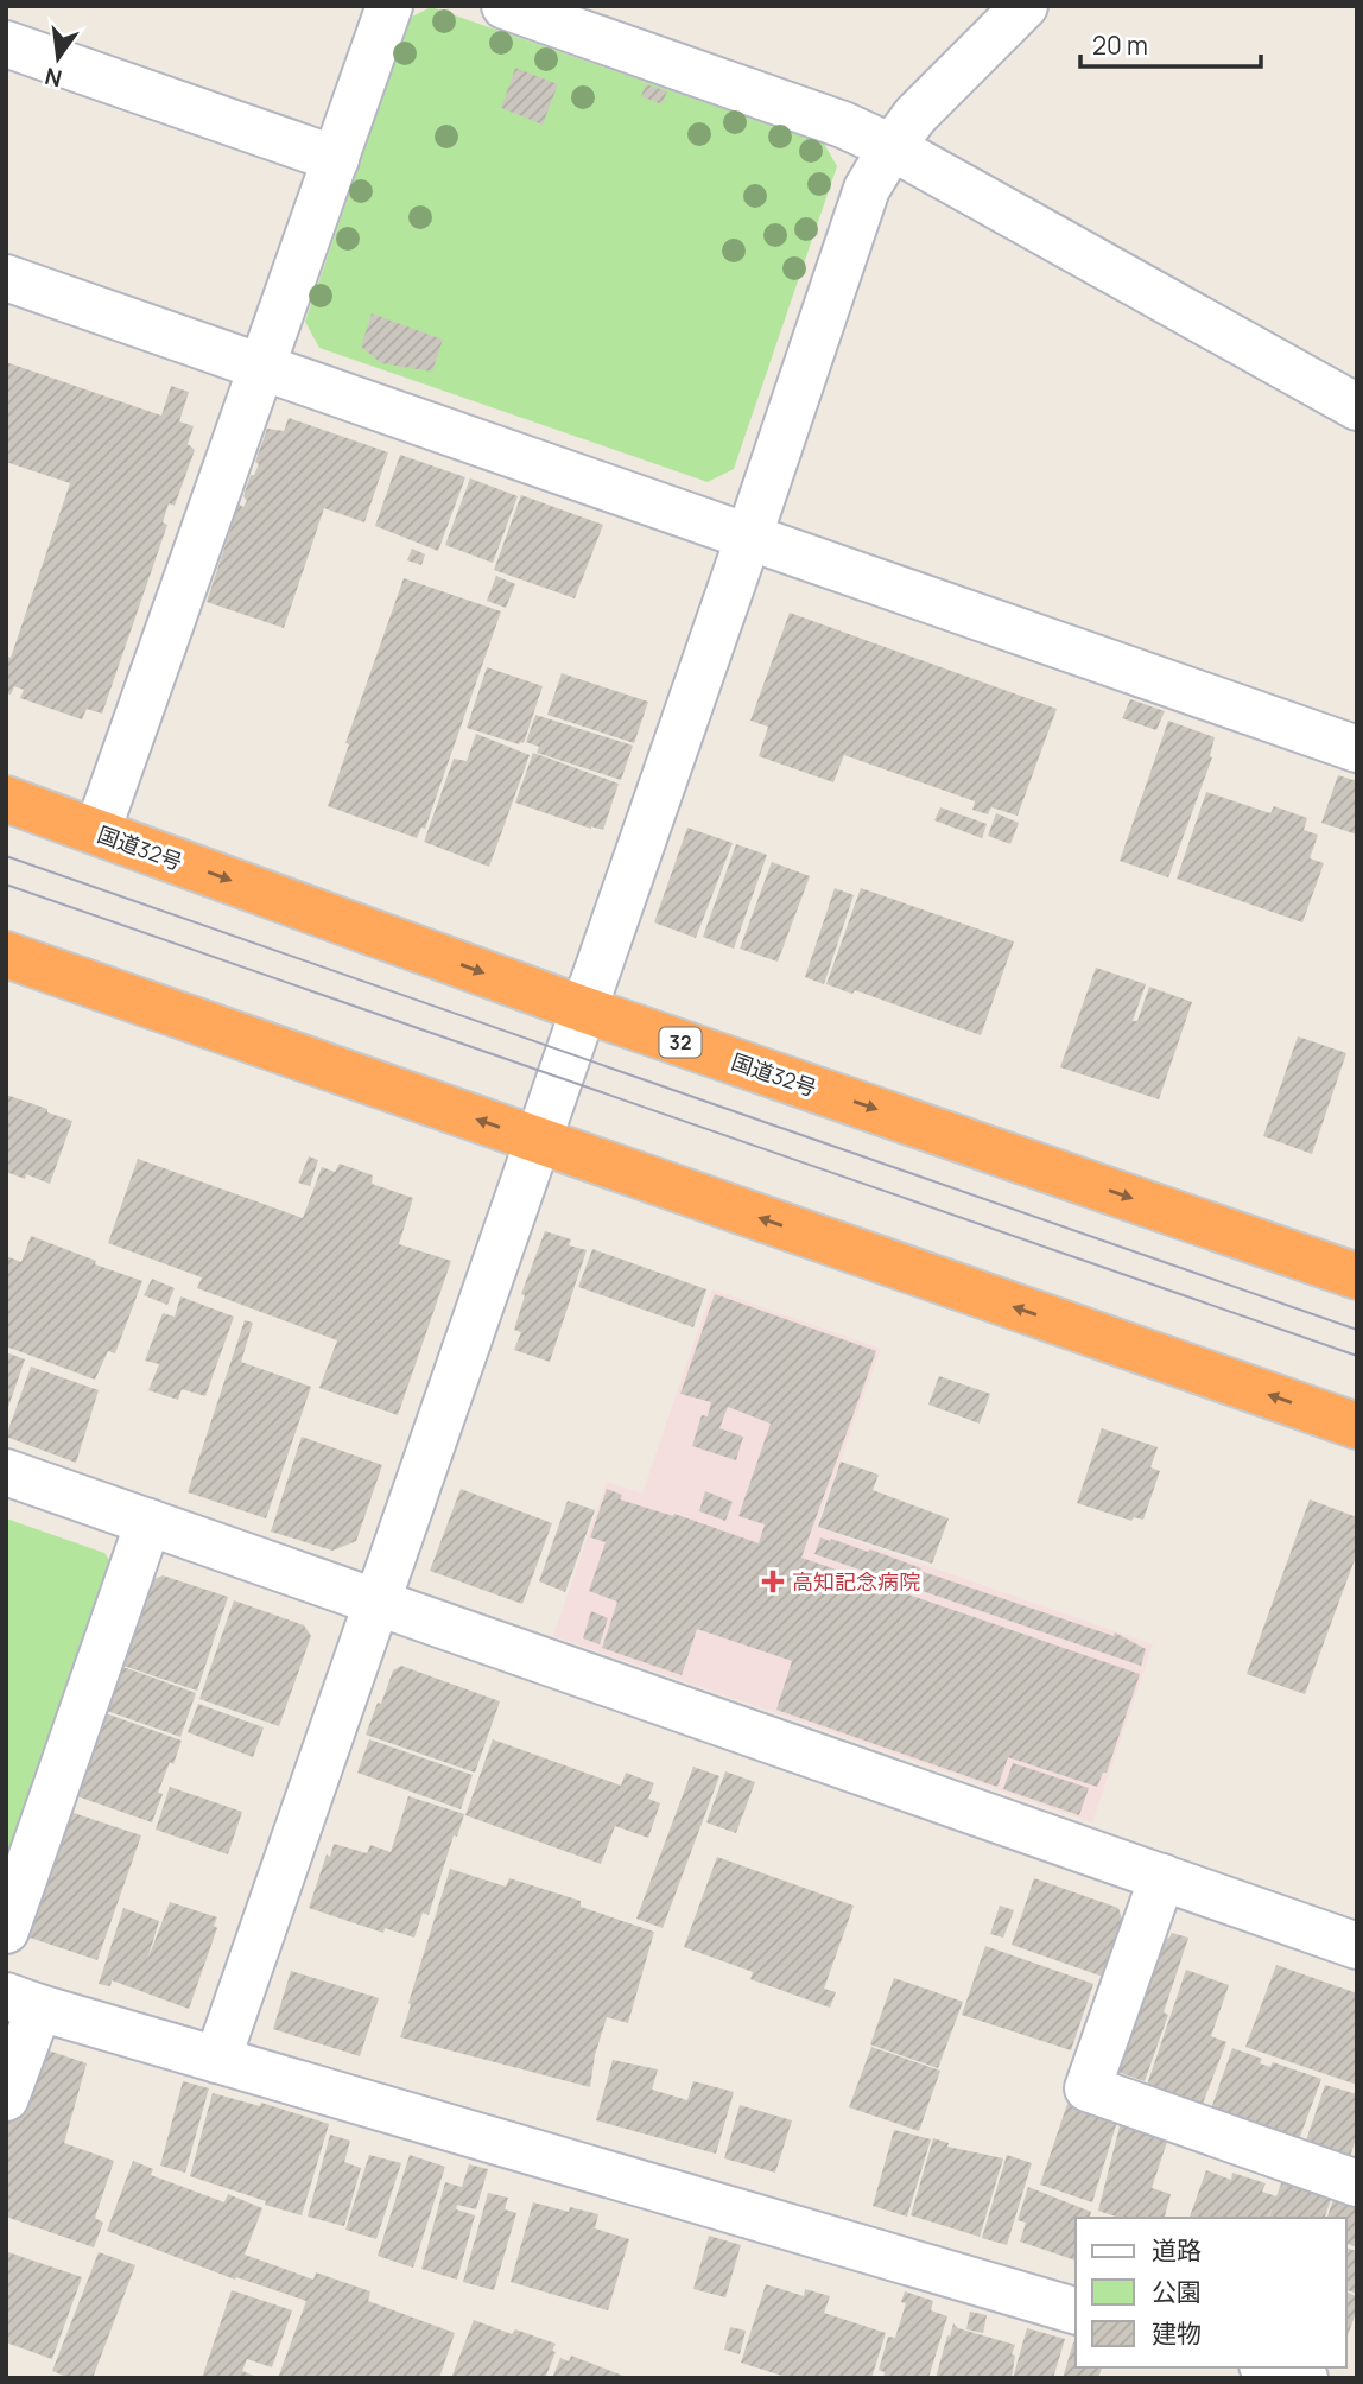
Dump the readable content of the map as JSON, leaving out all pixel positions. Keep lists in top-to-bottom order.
{
  "streets": {
    "highway": ["国道32号", "32"]
  },
  "places": {
    "health": ["高知記念病院"]
  },
  "legend": ["道路", "公園", "建物"],
  "scale_bar": "20 m",
  "north": "bottom"
}
